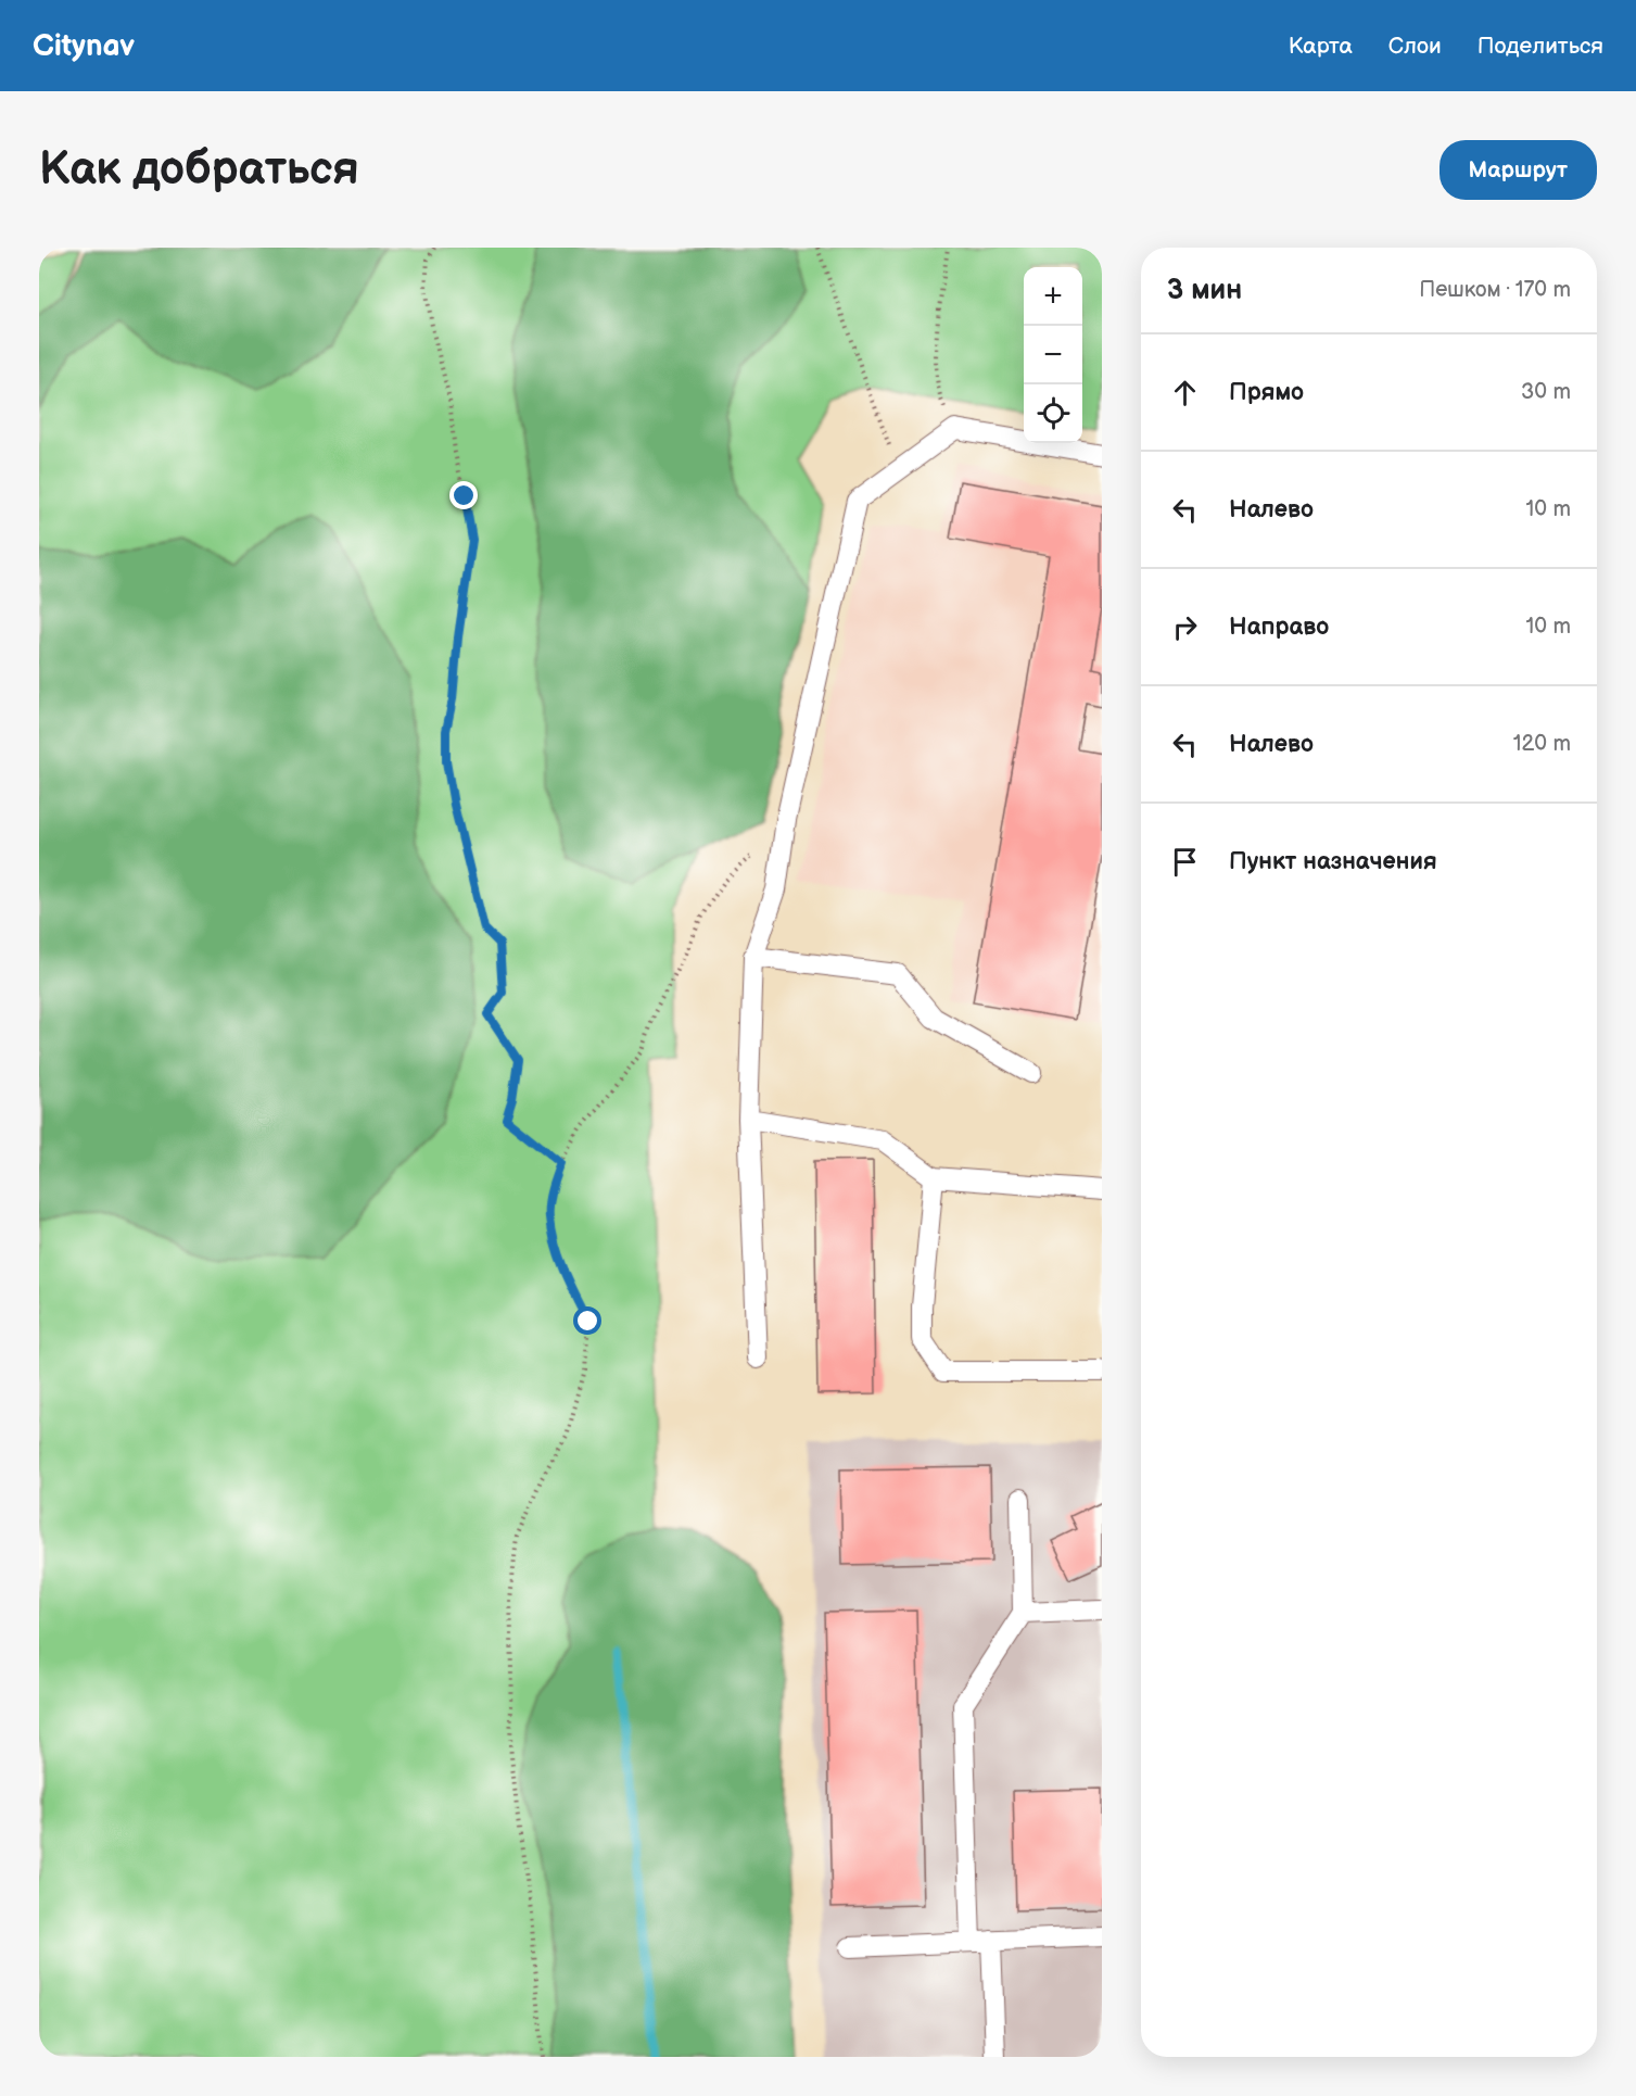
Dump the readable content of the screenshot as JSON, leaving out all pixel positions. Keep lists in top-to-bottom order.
{
  "page": {
    "header": "Citynav",
    "nav": ["Карта", "Слои", "Поделиться"],
    "buttons": "Маршрут",
    "title": "Как добраться",
    "heading": ["3 мин", "Пешком · 170 m"],
    "map_buttons": ["+", "−"],
    "list": [
      ["Прямо", "30 m"],
      ["Налево", "10 m"],
      ["Направо", "10 m"],
      ["Налево", "120 m"],
      "Пункт назначения"
    ]
  }
}
